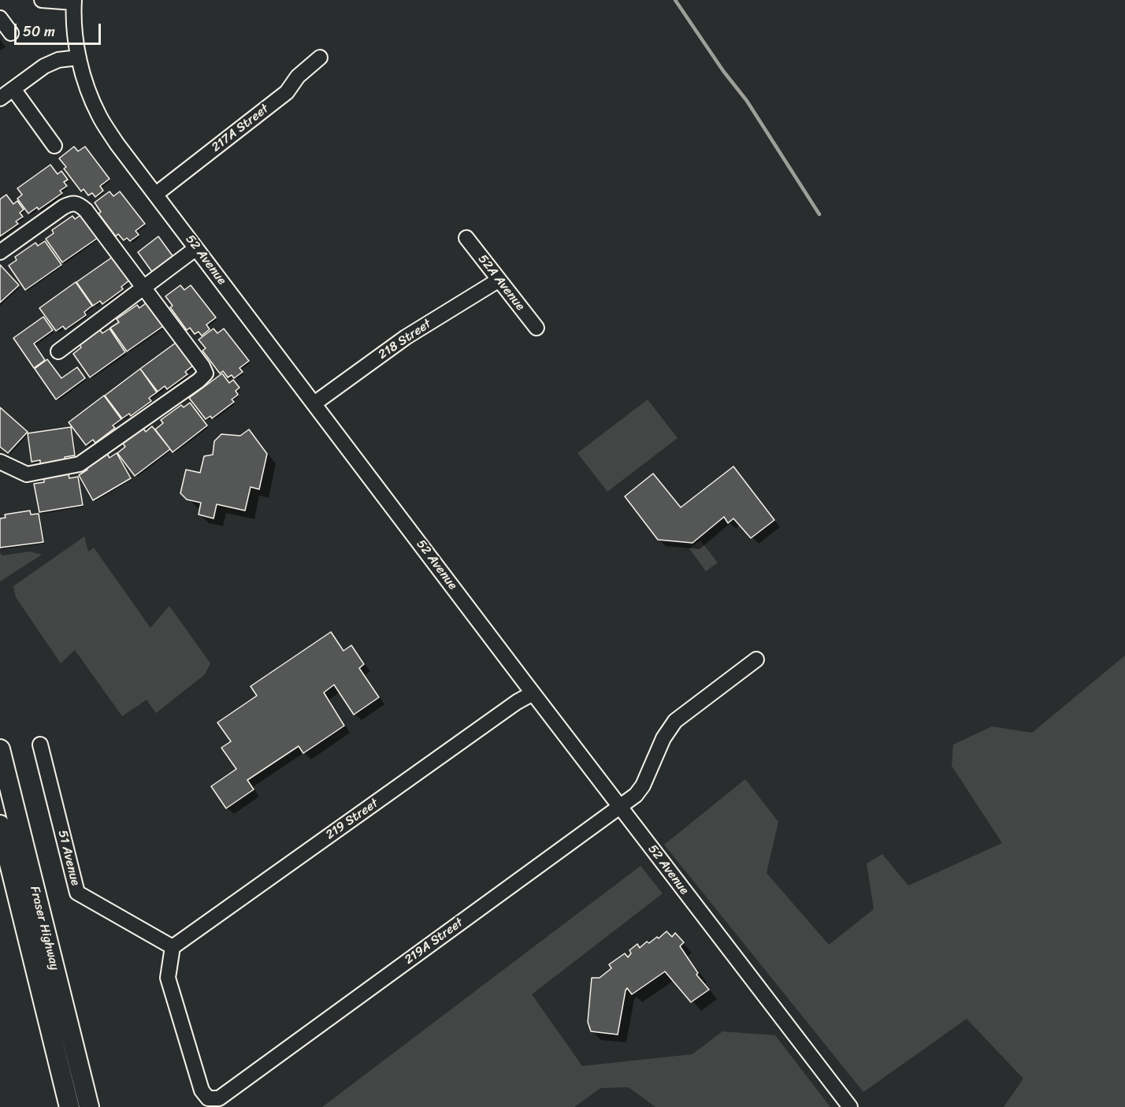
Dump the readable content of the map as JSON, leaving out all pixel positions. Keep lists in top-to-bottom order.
{
  "streets": {
    "main road": ["Fraser Highway"],
    "street": [
      "217A Street",
      "52 Avenue",
      "52A Avenue",
      "218 Street",
      "219 Street",
      "51 Avenue",
      "219A Street"
    ]
  },
  "crossings": [
    ["217A Street", "52 Avenue"],
    ["52 Avenue", "218 Street"],
    ["52 Avenue", "219 Street"],
    ["52 Avenue", "219A Street"],
    ["52A Avenue", "218 Street"],
    ["219 Street", "51 Avenue"],
    ["219 Street", "219A Street"],
    ["51 Avenue", "219A Street"]
  ],
  "scale_bar": "50 m"
}
